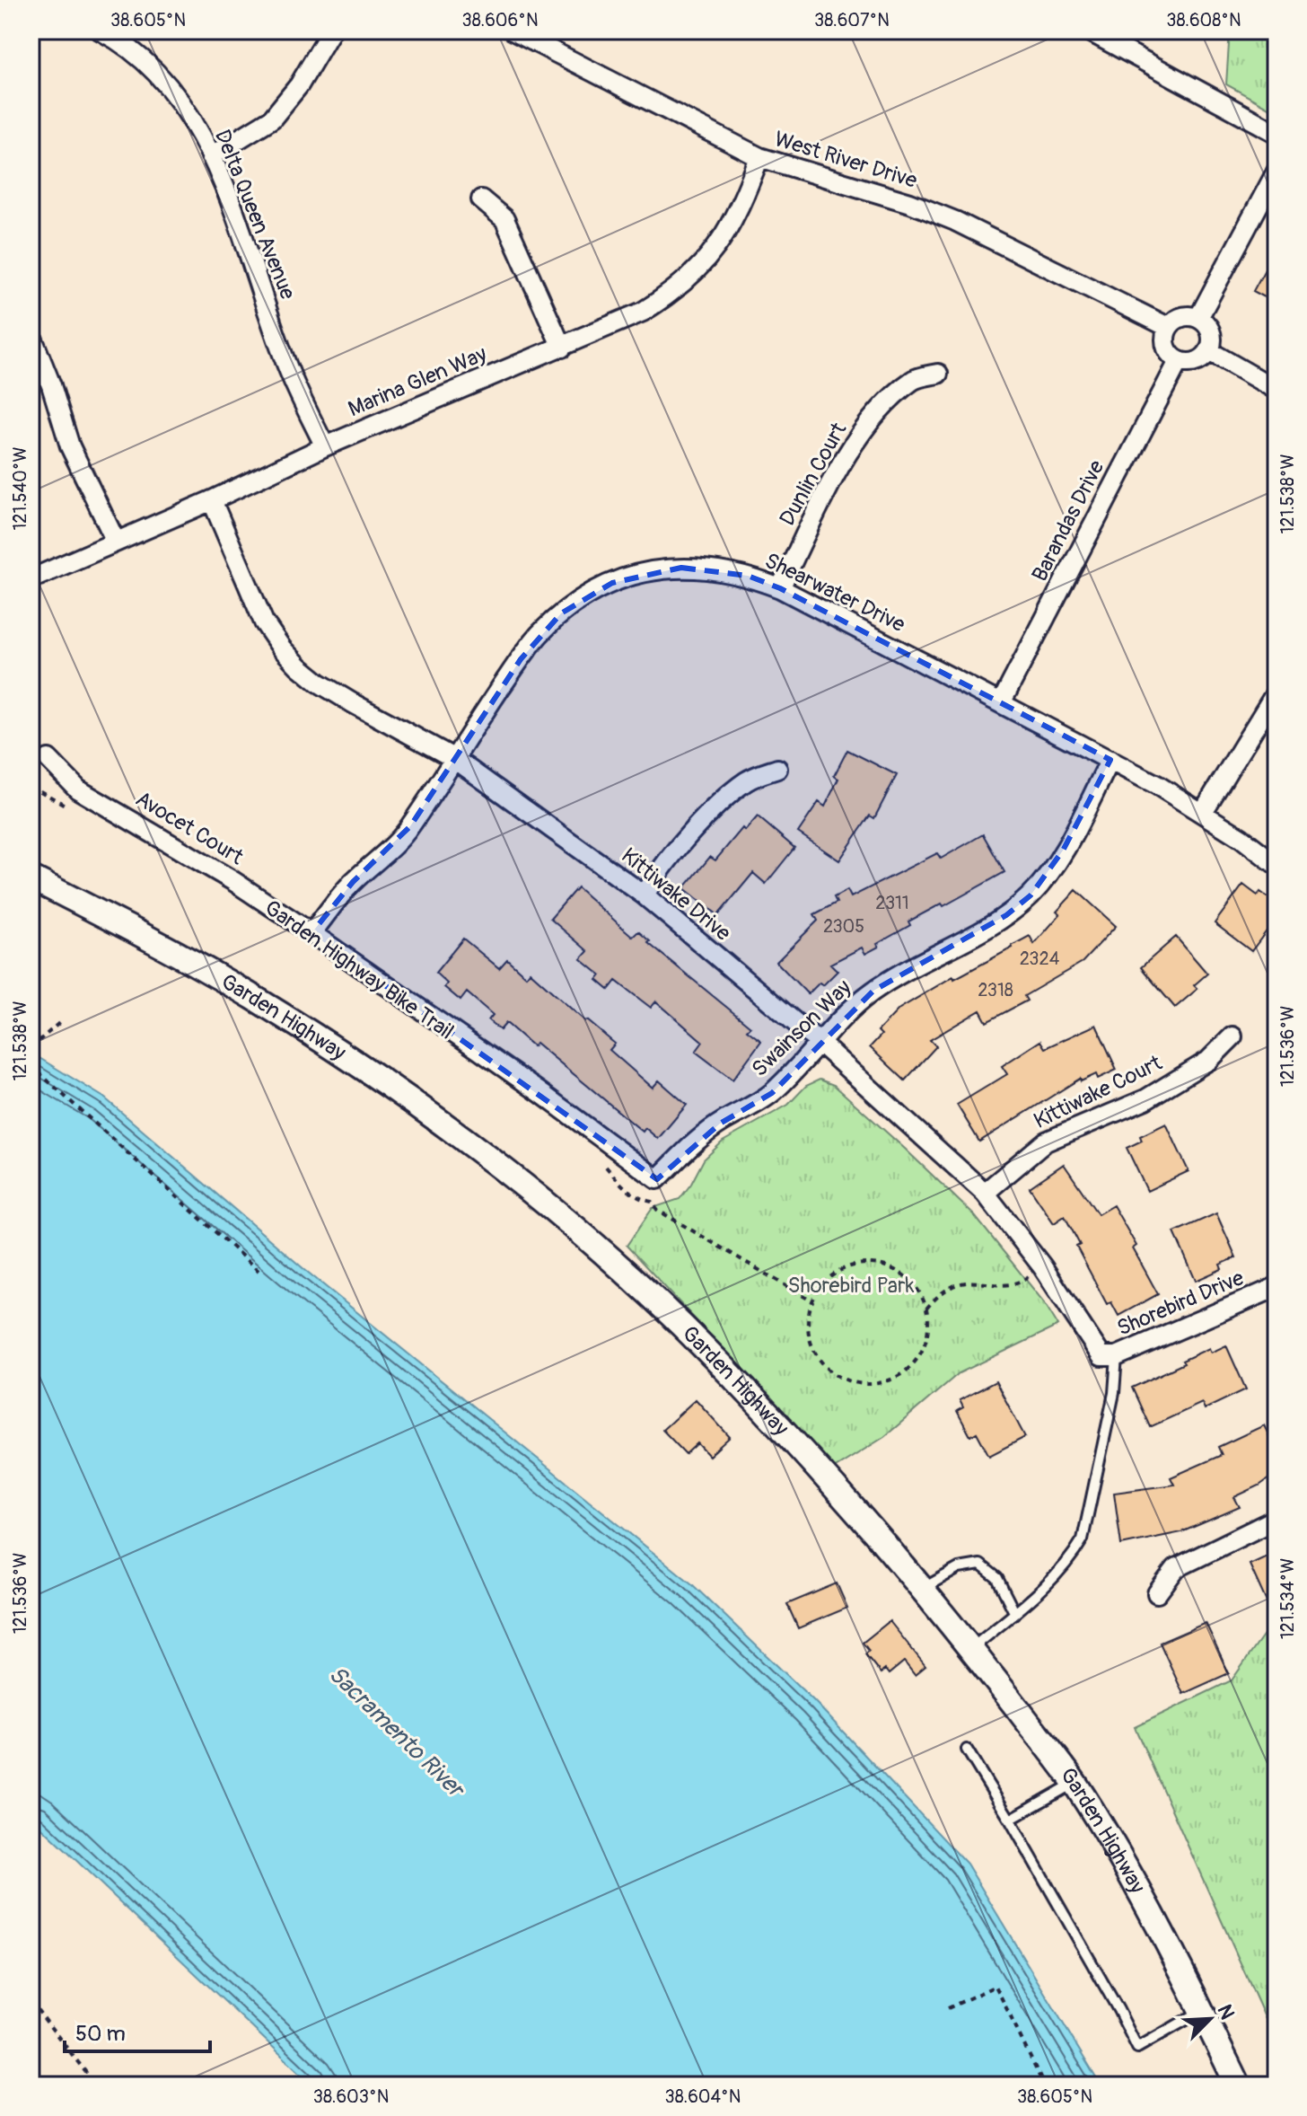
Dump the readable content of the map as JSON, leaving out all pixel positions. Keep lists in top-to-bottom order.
{
  "streets": {
    "main road": ["Garden Highway"],
    "street": [
      "West River Drive",
      "Delta Queen Avenue",
      "Marina Glen Way",
      "Dunlin Court",
      "Barandas Drive",
      "Shearwater Drive",
      "Avocet Court",
      "Kittiwake Drive",
      "Swainson Way",
      "Kittiwake Court",
      "Shorebird Drive"
    ]
  },
  "crossings": [
    ["West River Drive", "Marina Glen Way"],
    ["West River Drive", "Barandas Drive"],
    ["Delta Queen Avenue", "Marina Glen Way"],
    ["Marina Glen Way", "Kittiwake Drive"],
    ["Dunlin Court", "Shearwater Drive"],
    ["Barandas Drive", "Shearwater Drive"],
    ["Shearwater Drive", "Avocet Court"],
    ["Shearwater Drive", "Kittiwake Drive"],
    ["Shearwater Drive", "Swainson Way"],
    ["Avocet Court", "Swainson Way"],
    ["Kittiwake Drive", "Swainson Way"],
    ["Kittiwake Drive", "Kittiwake Court"],
    ["Kittiwake Drive", "Shorebird Drive"]
  ],
  "water": ["Sacramento River"],
  "parks": ["Shorebird Park"],
  "house_numbers": [
    "2311",
    "2305",
    "2324",
    "2318"
  ],
  "scale_bar": "50 m",
  "north": "top right",
  "coordinates": [
    "38.605°N",
    "38.606°N",
    "38.607°N",
    "38.608°N",
    "121.540°W",
    "121.538°W",
    "121.536°W",
    "121.534°W",
    "38.603°N",
    "38.604°N"
  ]
}
